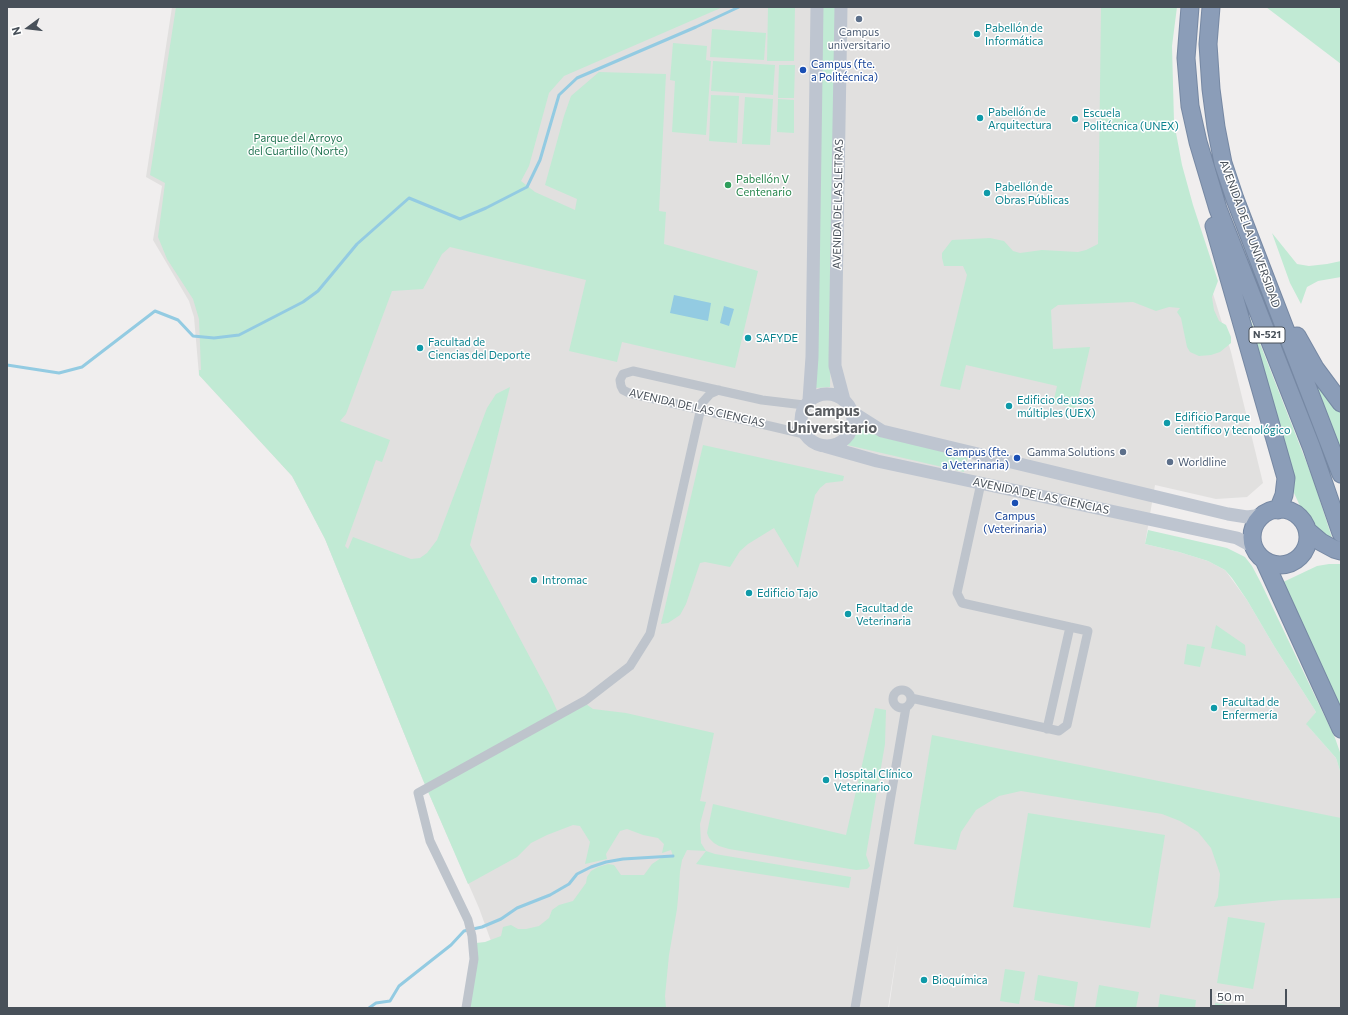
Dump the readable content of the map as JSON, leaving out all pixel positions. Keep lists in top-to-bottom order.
{
  "streets": {
    "highway": ["AVENIDA DE LA UNIVERSIDAD", "N-521"],
    "main road": ["AVENIDA DE LAS LETRAS", "AVENIDA DE LAS CIENCIAS"]
  },
  "crossings": [
    ["AVENIDA DE LAS LETRAS", "AVENIDA DE LAS CIENCIAS"]
  ],
  "districts": ["Campus Universitario"],
  "parks": ["Parque del Arroyo del Cuartillo (Norte)"],
  "places": [
    "Campus universitario",
    "Pabellón de Informática",
    "Campus (fte. a Politécnica)",
    "Pabellón de Arquitectura",
    "Escuela Politécnica (UNEX)",
    "Pabellón V Centenario",
    "Pabellón de Obras Públicas",
    "SAFYDE",
    "Facultad de Ciencias del Deporte",
    "Edificio de usos múltiples (UEX)",
    "Edificio Parque científico y tecnológico",
    "Gamma Solutions",
    "Campus (fte. a Veterinaria)",
    "Worldline",
    "Campus (Veterinaria)",
    "Intromac",
    "Edificio Tajo",
    "Facultad de Veterinaria",
    "Facultad de Enfermería",
    "Hospital Clínico Veterinario",
    "Bioquímica"
  ],
  "scale_bar": "50 m",
  "north": "left"
}
